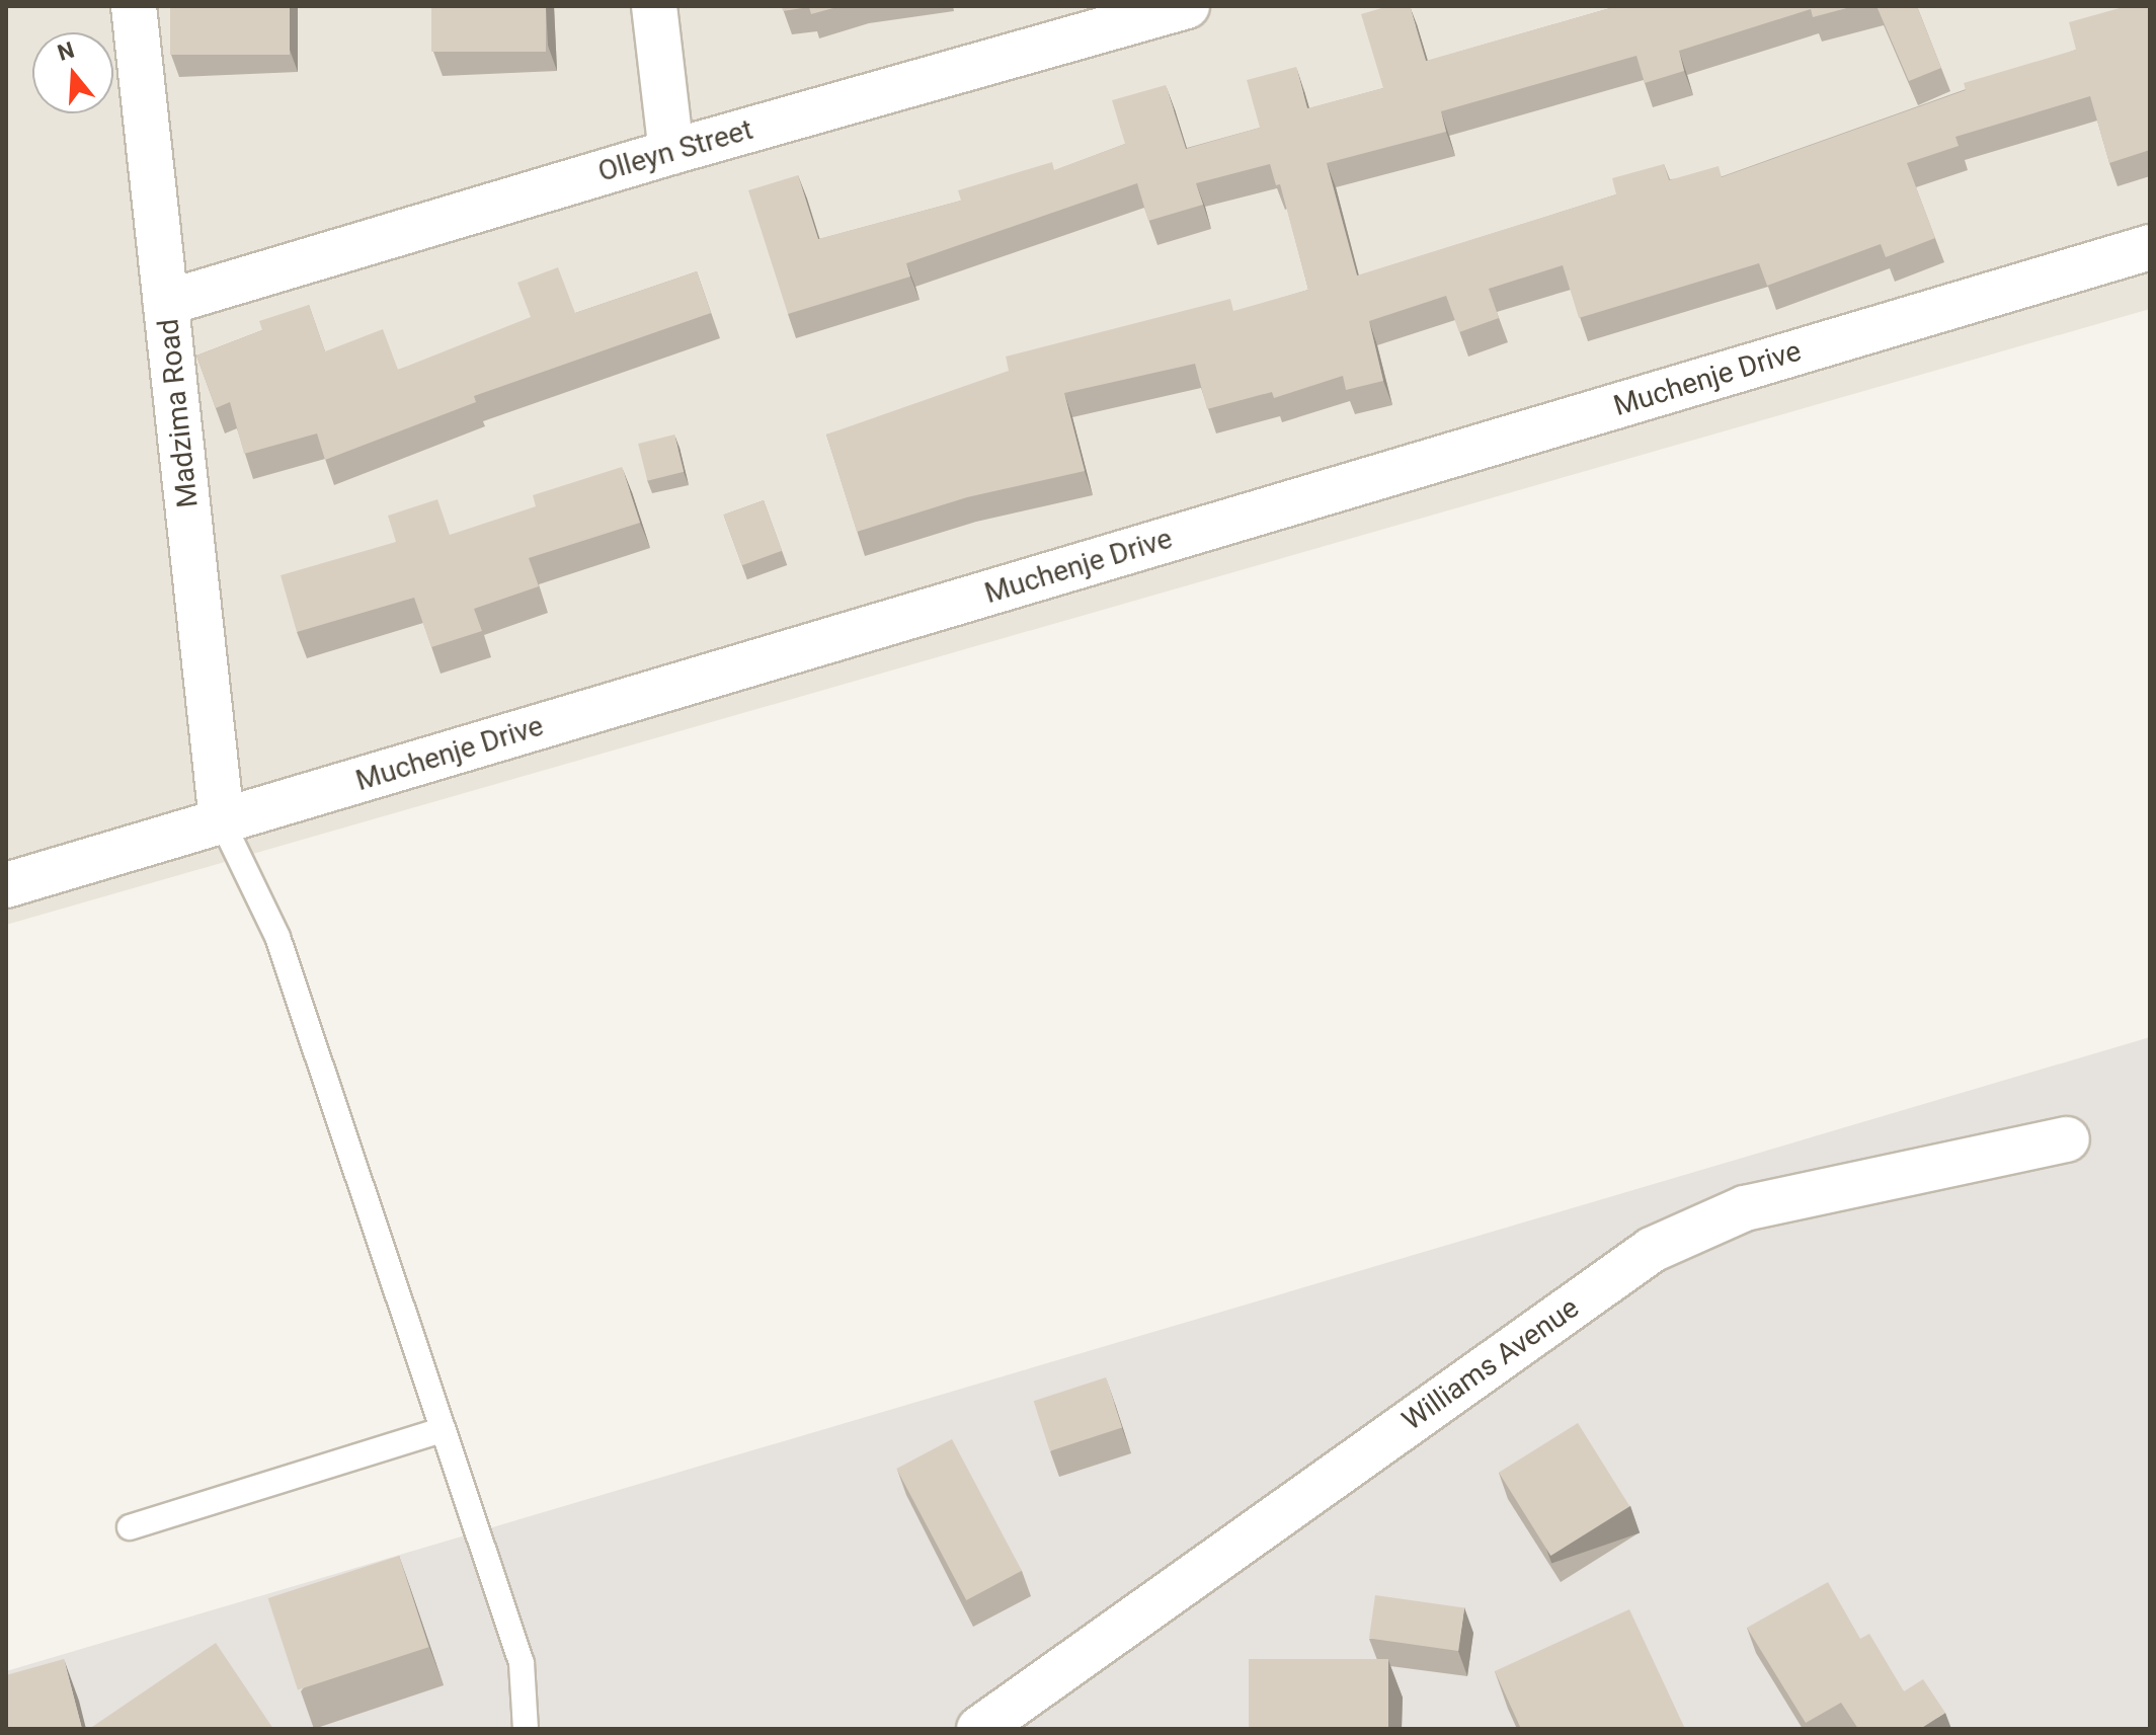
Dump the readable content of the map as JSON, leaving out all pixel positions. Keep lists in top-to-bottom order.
{
  "streets": {
    "street": [
      "Olleyn Street",
      "Muchenje Drive",
      "Madzima Road",
      "Williams Avenue"
    ]
  },
  "crossings": [
    ["Olleyn Street", "Madzima Road"],
    ["Muchenje Drive", "Madzima Road"]
  ],
  "north": "top"
}
